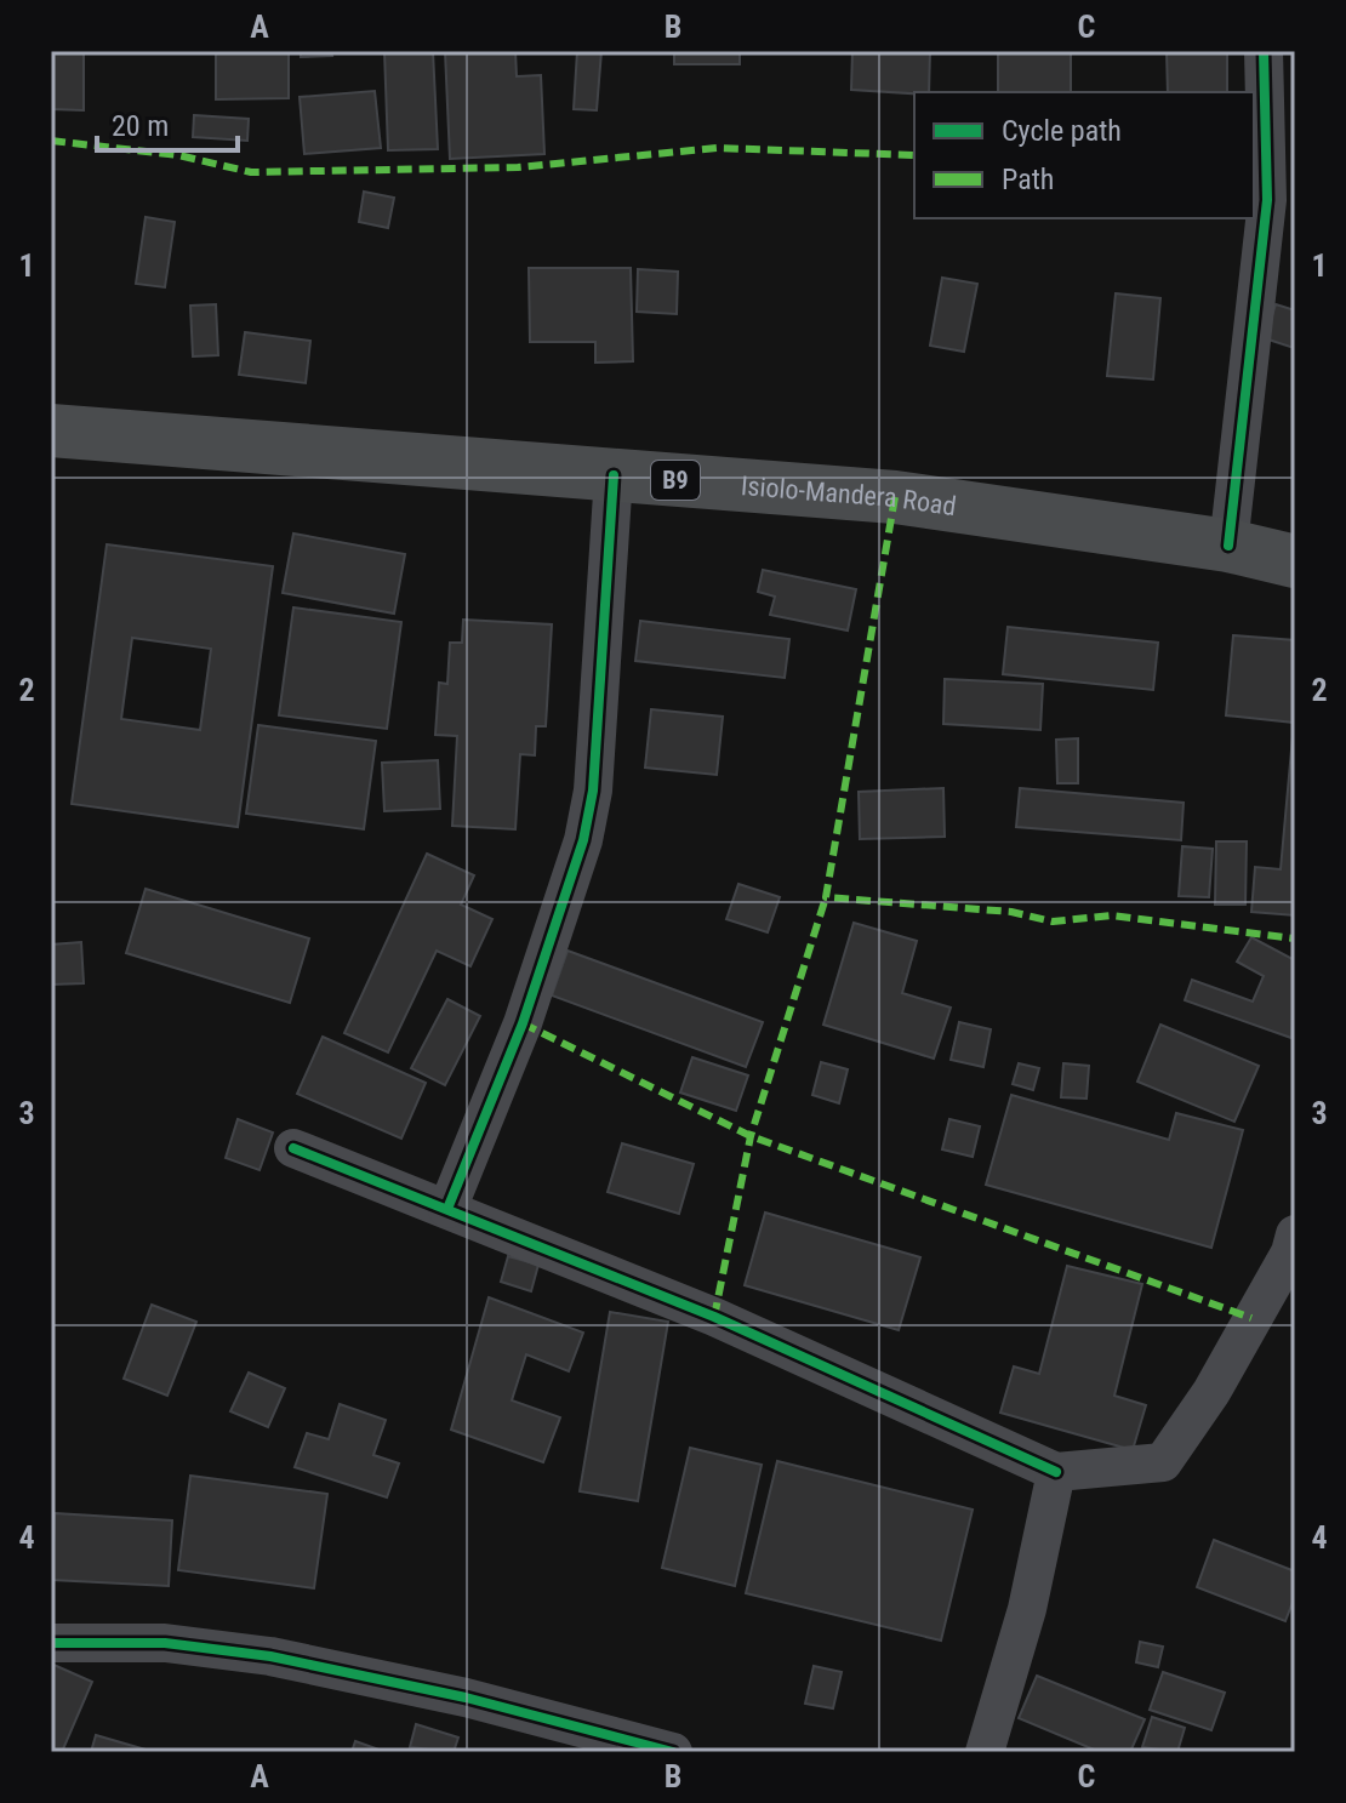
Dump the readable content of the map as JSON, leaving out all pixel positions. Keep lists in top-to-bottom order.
{
  "streets": {
    "highway": ["B9", "Isiolo-Mandera Road"]
  },
  "legend": ["Cycle path", "Path"],
  "scale_bar": "20 m",
  "grid": {
    "columns": ["A", "B", "C"],
    "rows": [
      "1",
      "2",
      "3",
      "4"
    ]
  }
}
